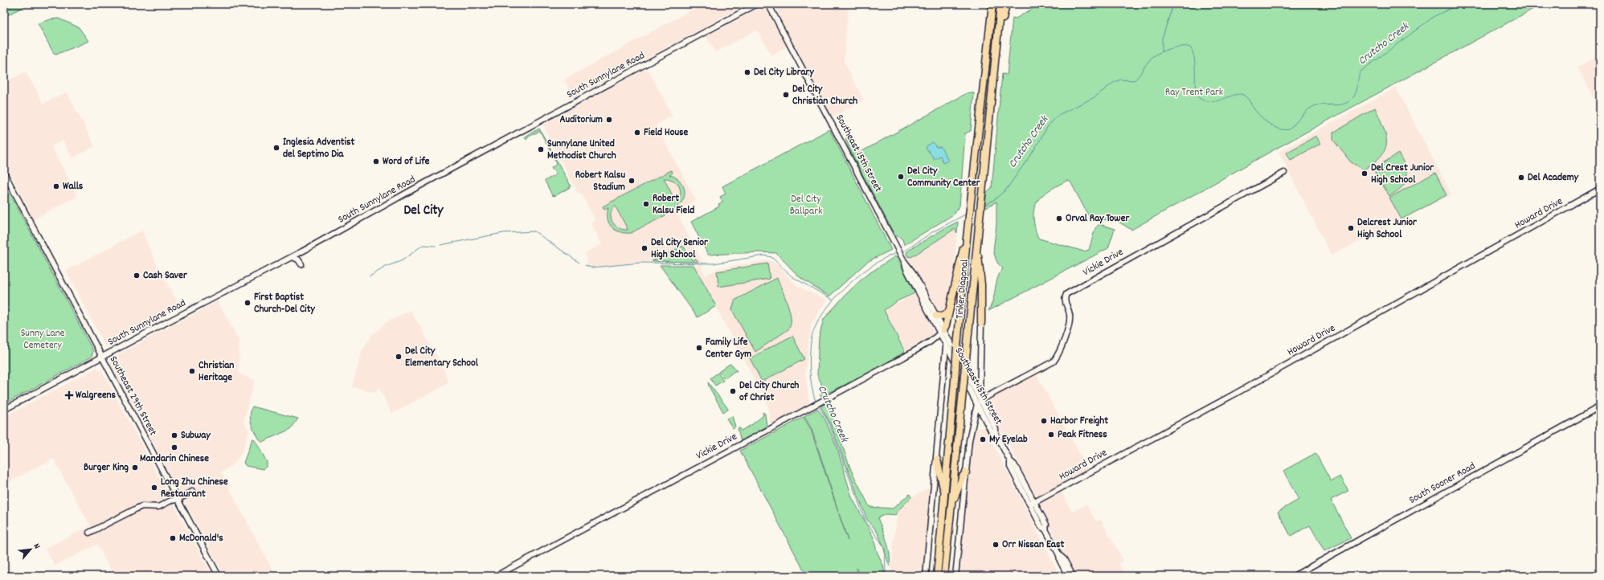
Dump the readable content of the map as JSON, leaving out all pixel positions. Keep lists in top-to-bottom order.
{
  "streets": {
    "highway": ["Tinker Diagonal"],
    "main road": [
      "South Sunnylane Road",
      "Southeast 15th Street",
      "Howard Drive",
      "Vickie Drive",
      "Southeast 29th Street",
      "South Sooner Road"
    ]
  },
  "crossings": [
    ["South Sunnylane Road", "Southeast 29th Street"],
    ["Southeast 15th Street", "Howard Drive"],
    ["Southeast 15th Street", "Vickie Drive"],
    ["Southeast 15th Street", "Tinker Diagonal"],
    ["Vickie Drive", "Tinker Diagonal"]
  ],
  "districts": ["Del City"],
  "water": ["Crutcho Creek"],
  "parks": ["Ray Trent Park", "Del City Ballpark", "Sunny Lane Cemetery"],
  "places": {
    "other": [
      "Del City Library",
      "Del City Christian Church",
      "Auditorium",
      "Field House",
      "Inglesia Adventist del Septimo Dia",
      "Sunnylane United Methodist Church",
      "Word of Life",
      "Del Crest Junior High School",
      "Del City Community Center",
      "Del Academy",
      "Robert Kalsu Stadium",
      "Walls",
      "Robert Kalsu Field",
      "Orval Ray Tower",
      "Delcrest Junior High School",
      "Del City Senior High School",
      "Cash Saver",
      "First Baptist Church-Del City",
      "Family Life Center Gym",
      "Del City Elementary School",
      "Christian Heritage",
      "Del City Church of Christ",
      "Harbor Freight",
      "Peak Fitness",
      "Subway",
      "My Eyelab",
      "Mandarin Chinese",
      "Burger King",
      "Long Zhu Chinese Restaurant",
      "McDonald's",
      "Orr Nissan East"
    ],
    "health": ["Walgreens"]
  },
  "north": "top right"
}
